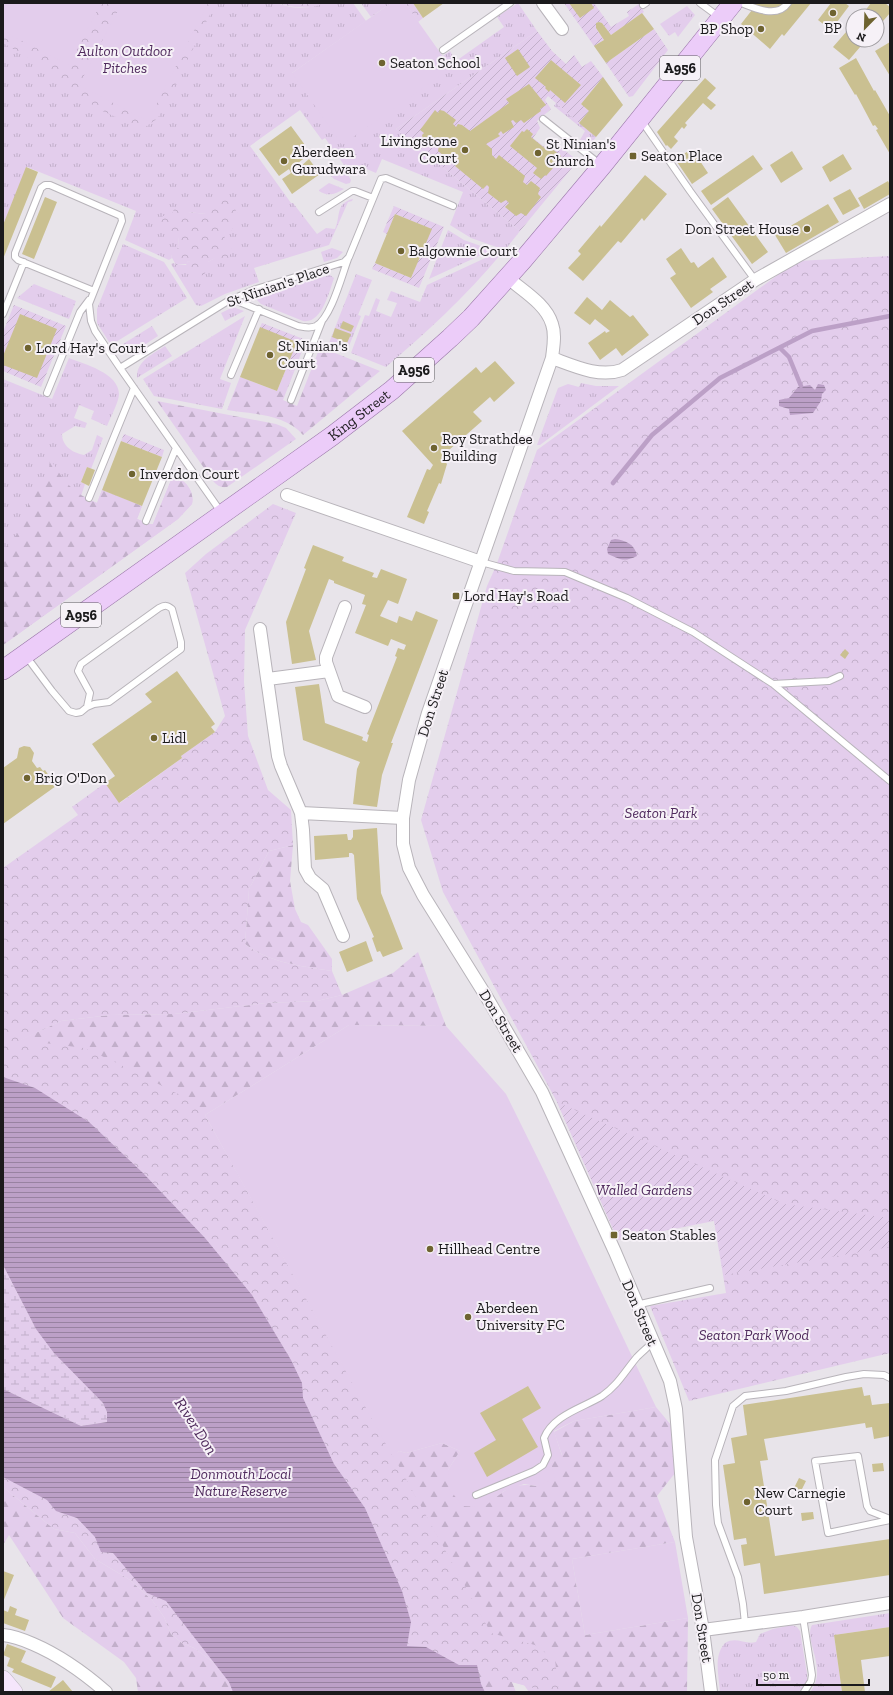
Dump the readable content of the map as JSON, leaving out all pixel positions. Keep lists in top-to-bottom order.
{
  "streets": {
    "main road": ["A956", "King Street"],
    "street": ["Don Street"],
    "lane": ["St Ninian's Place"]
  },
  "crossings": [
    ["Don Street", "King Street"]
  ],
  "water": ["River Don"],
  "parks": [
    "Aulton Outdoor Pitches",
    "Seaton Park",
    "Walled Gardens",
    "Seaton Park Wood",
    "Donmouth Local Nature Reserve"
  ],
  "places": {
    "other": [
      "BP",
      "BP Shop",
      "Seaton School",
      "Livingstone Court",
      "St Ninian's Church",
      "Aberdeen Gurudwara",
      "Don Street House",
      "Balgownie Court",
      "Lord Hay's Court",
      "St Ninian's Court",
      "Roy Strathdee Building",
      "Inverdon Court",
      "Lidl",
      "Brig O'Don",
      "Hillhead Centre",
      "Aberdeen University FC",
      "New Carnegie Court"
    ],
    "transit": ["Seaton Place", "Lord Hay's Road", "Seaton Stables"]
  },
  "scale_bar": "50 m",
  "north": "bottom left"
}
